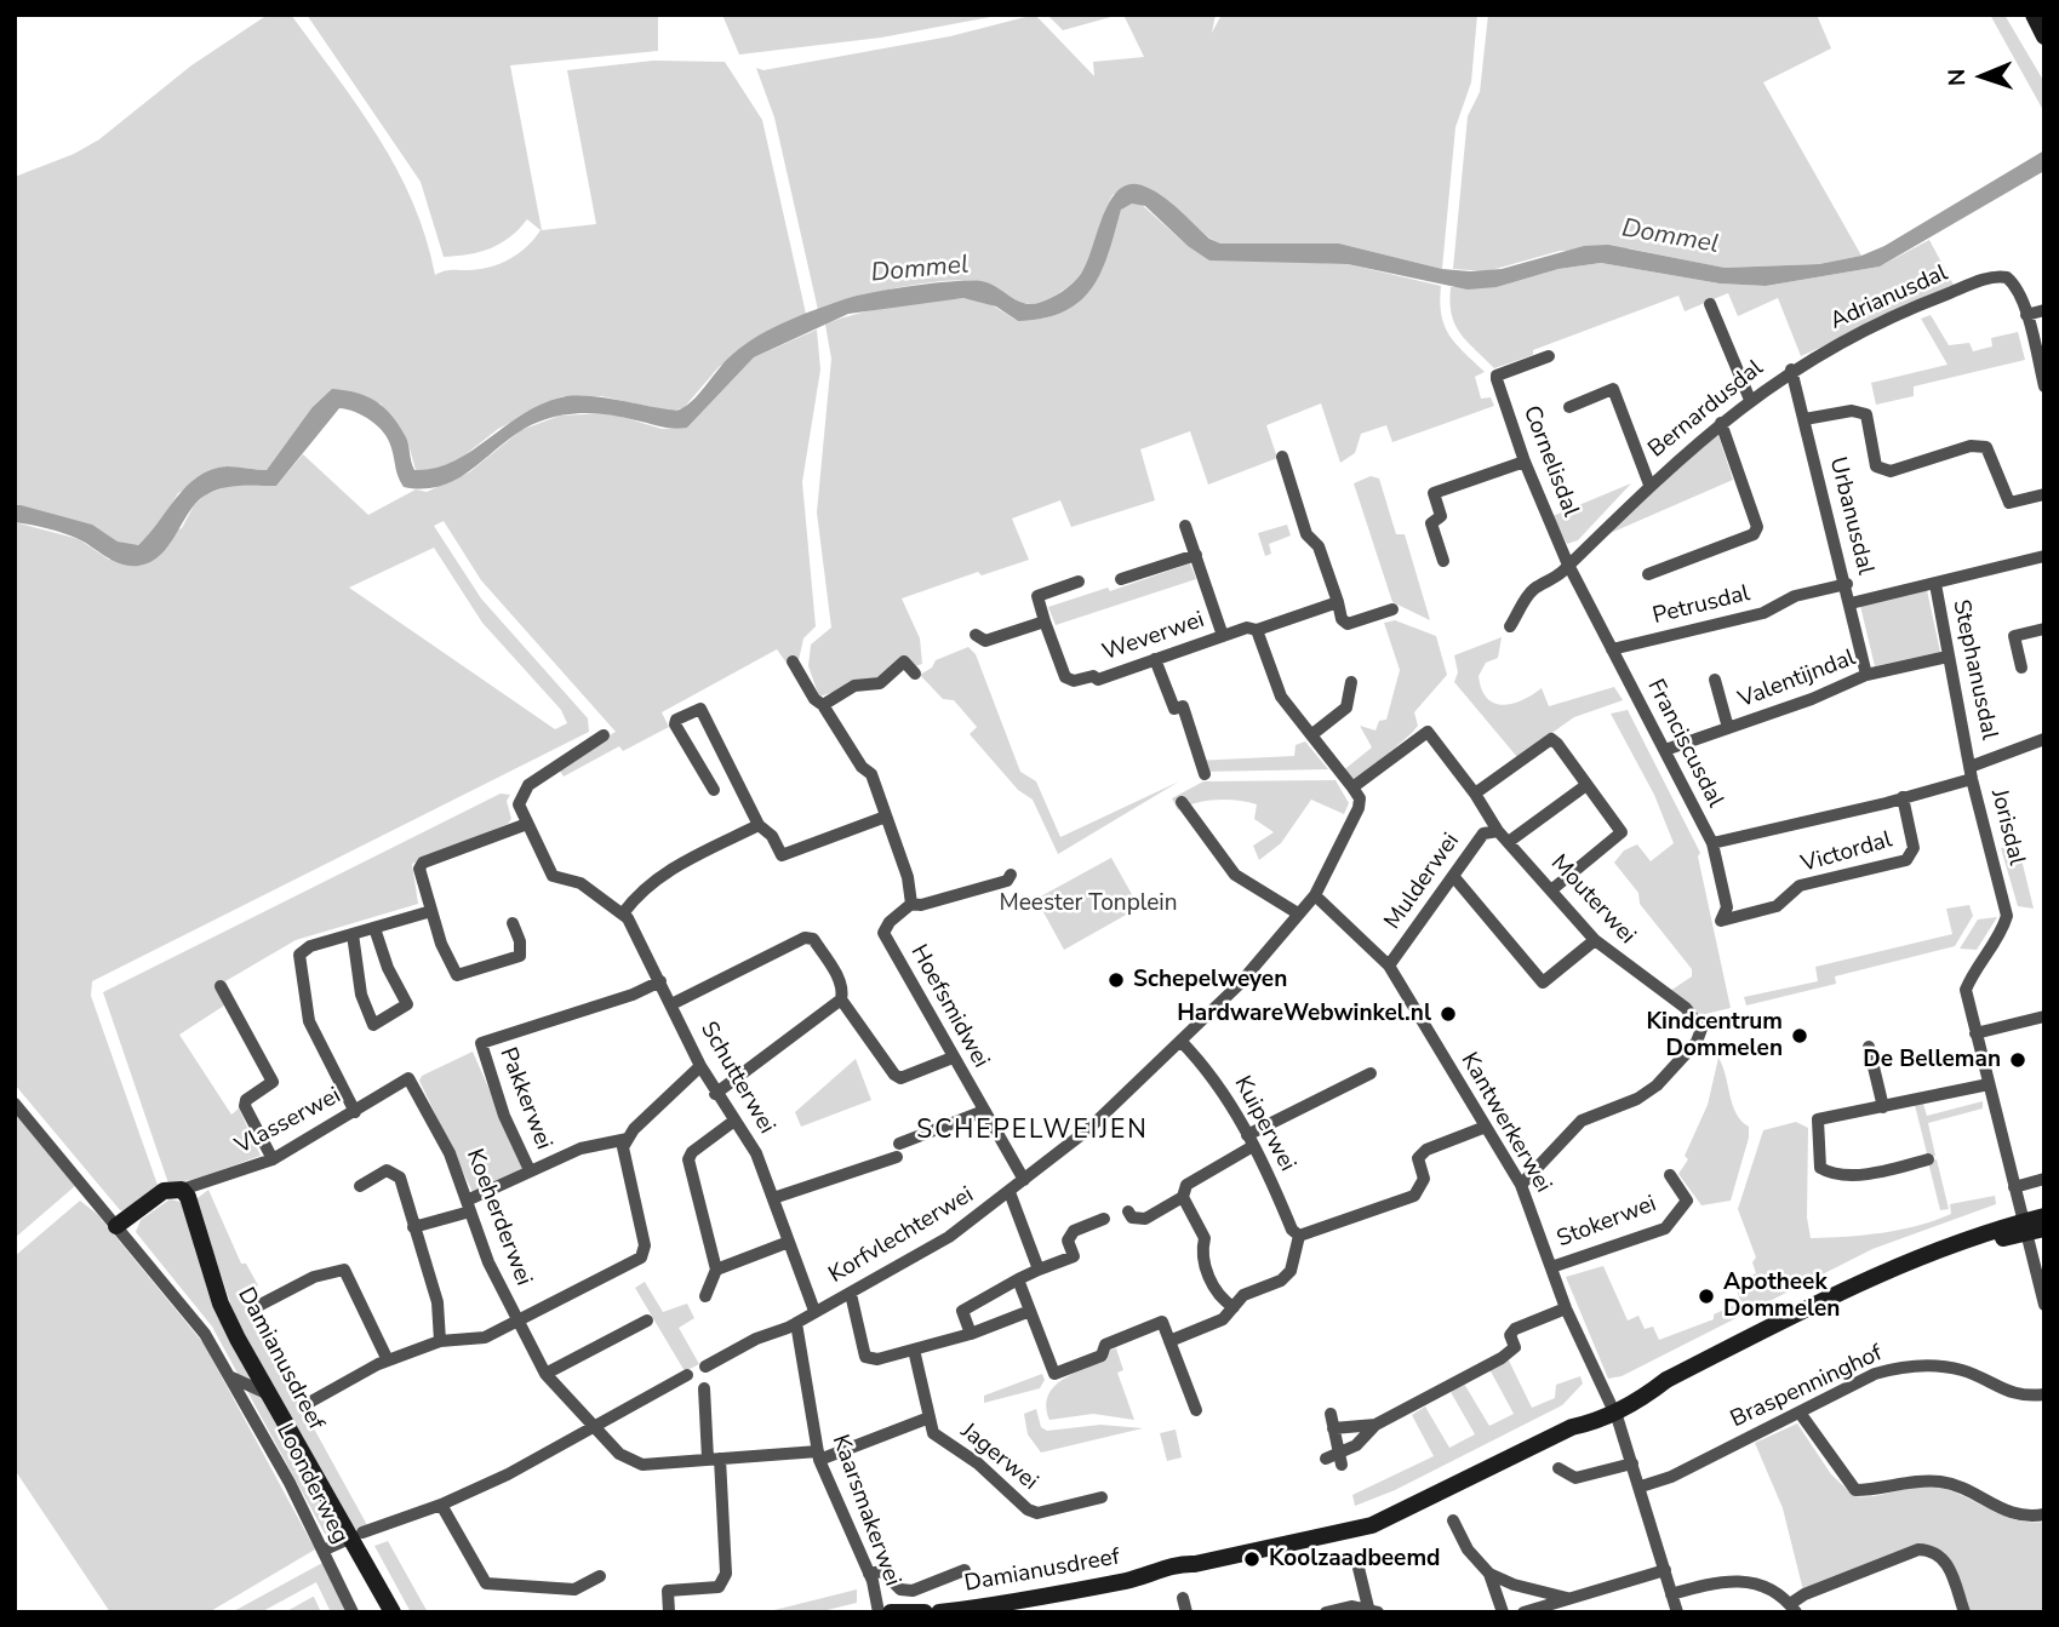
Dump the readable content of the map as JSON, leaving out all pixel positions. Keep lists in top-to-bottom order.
{
  "streets": {
    "street": [
      "Adrianusdal",
      "Bernardusdal",
      "Cornelisdal",
      "Urbanusdal",
      "Petrusdal",
      "Weverwei",
      "Stephanusdal",
      "Valentijndal",
      "Franciscusdal",
      "Jorisdal",
      "Victordal",
      "Mulderwei",
      "Mouterwei",
      "Hoefsmidwei",
      "Schutterwei",
      "Pakkerwei",
      "Vlasserwei",
      "Kantwerkerwei",
      "Kuiperwei",
      "Koeherderwei",
      "Stokerwei",
      "Korfvlechterwei",
      "Damianusdreef",
      "Braspenninghof",
      "Jagerwei",
      "Loonderweg",
      "Kaarsmakerwei"
    ]
  },
  "crossings": [
    ["Adrianusdal", "Bernardusdal"],
    ["Adrianusdal", "Urbanusdal"],
    ["Bernardusdal", "Cornelisdal"],
    ["Bernardusdal", "Urbanusdal"],
    ["Bernardusdal", "Franciscusdal"],
    ["Cornelisdal", "Franciscusdal"],
    ["Urbanusdal", "Petrusdal"],
    ["Urbanusdal", "Valentijndal"],
    ["Petrusdal", "Franciscusdal"],
    ["Stephanusdal", "Valentijndal"],
    ["Stephanusdal", "Franciscusdal"],
    ["Stephanusdal", "Jorisdal"],
    ["Valentijndal", "Franciscusdal"],
    ["Franciscusdal", "Jorisdal"],
    ["Franciscusdal", "Victordal"],
    ["Mulderwei", "Mouterwei"],
    ["Mulderwei", "Kantwerkerwei"],
    ["Mouterwei", "Kantwerkerwei"],
    ["Mouterwei", "Korfvlechterwei"],
    ["Hoefsmidwei", "Korfvlechterwei"],
    ["Schutterwei", "Pakkerwei"],
    ["Schutterwei", "Korfvlechterwei"],
    ["Pakkerwei", "Koeherderwei"],
    ["Vlasserwei", "Koeherderwei"],
    ["Vlasserwei", "Damianusdreef"],
    ["Kantwerkerwei", "Stokerwei"],
    ["Kantwerkerwei", "Korfvlechterwei"],
    ["Kantwerkerwei", "Damianusdreef"],
    ["Kantwerkerwei", "Braspenninghof"],
    ["Kuiperwei", "Korfvlechterwei"],
    ["Koeherderwei", "Jagerwei"],
    ["Koeherderwei", "Kaarsmakerwei"],
    ["Korfvlechterwei", "Kaarsmakerwei"],
    ["Damianusdreef", "Loonderweg"]
  ],
  "districts": ["SCHEPELWEIJEN"],
  "water": ["Dommel"],
  "parks": ["Meester Tonplein"],
  "places": [
    "Schepelweyen",
    "HardwareWebwinkel.nl",
    "Kindcentrum Dommelen",
    "De Belleman",
    "Apotheek Dommelen",
    "Koolzaadbeemd"
  ],
  "north": "left"
}
